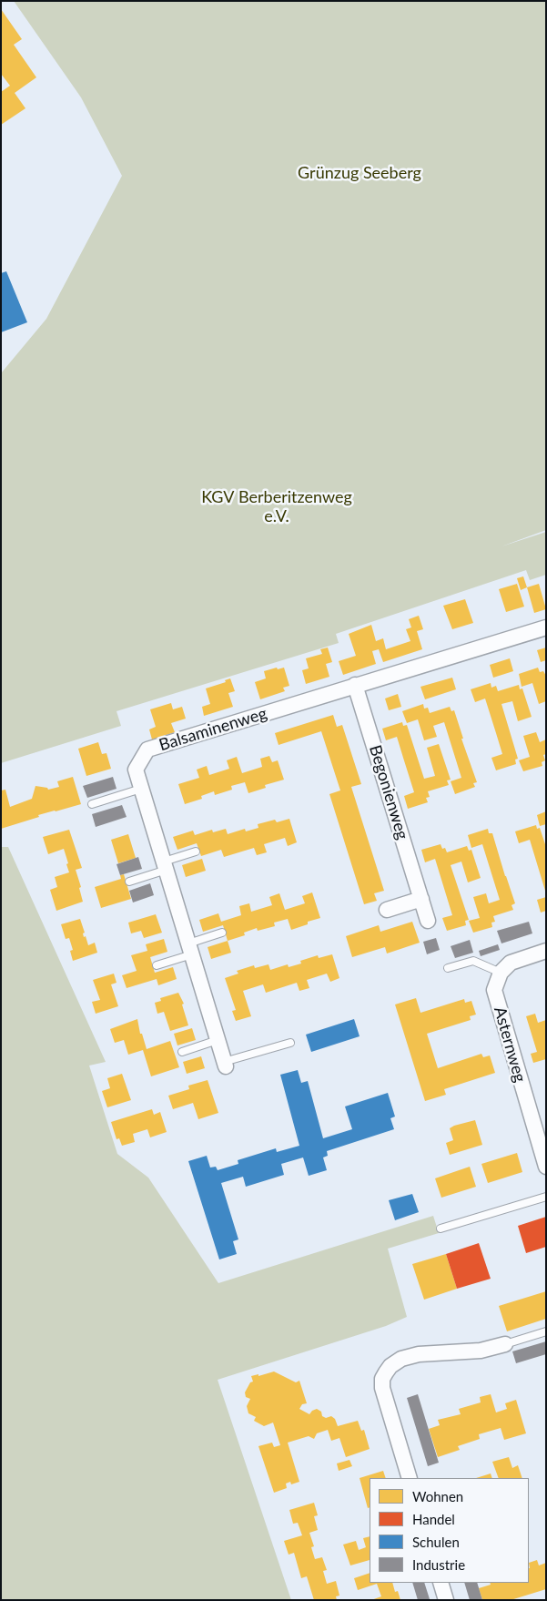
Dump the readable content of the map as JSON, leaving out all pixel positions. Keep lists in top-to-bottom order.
{
  "streets": {
    "street": ["Balsaminenweg", "Begonienweg", "Asternweg"]
  },
  "crossings": [
    ["Balsaminenweg", "Begonienweg"]
  ],
  "parks": ["Grünzug Seeberg", "KGV Berberitzenweg e.V."],
  "legend": [
    "Wohnen",
    "Handel",
    "Schulen",
    "Industrie"
  ]
}
